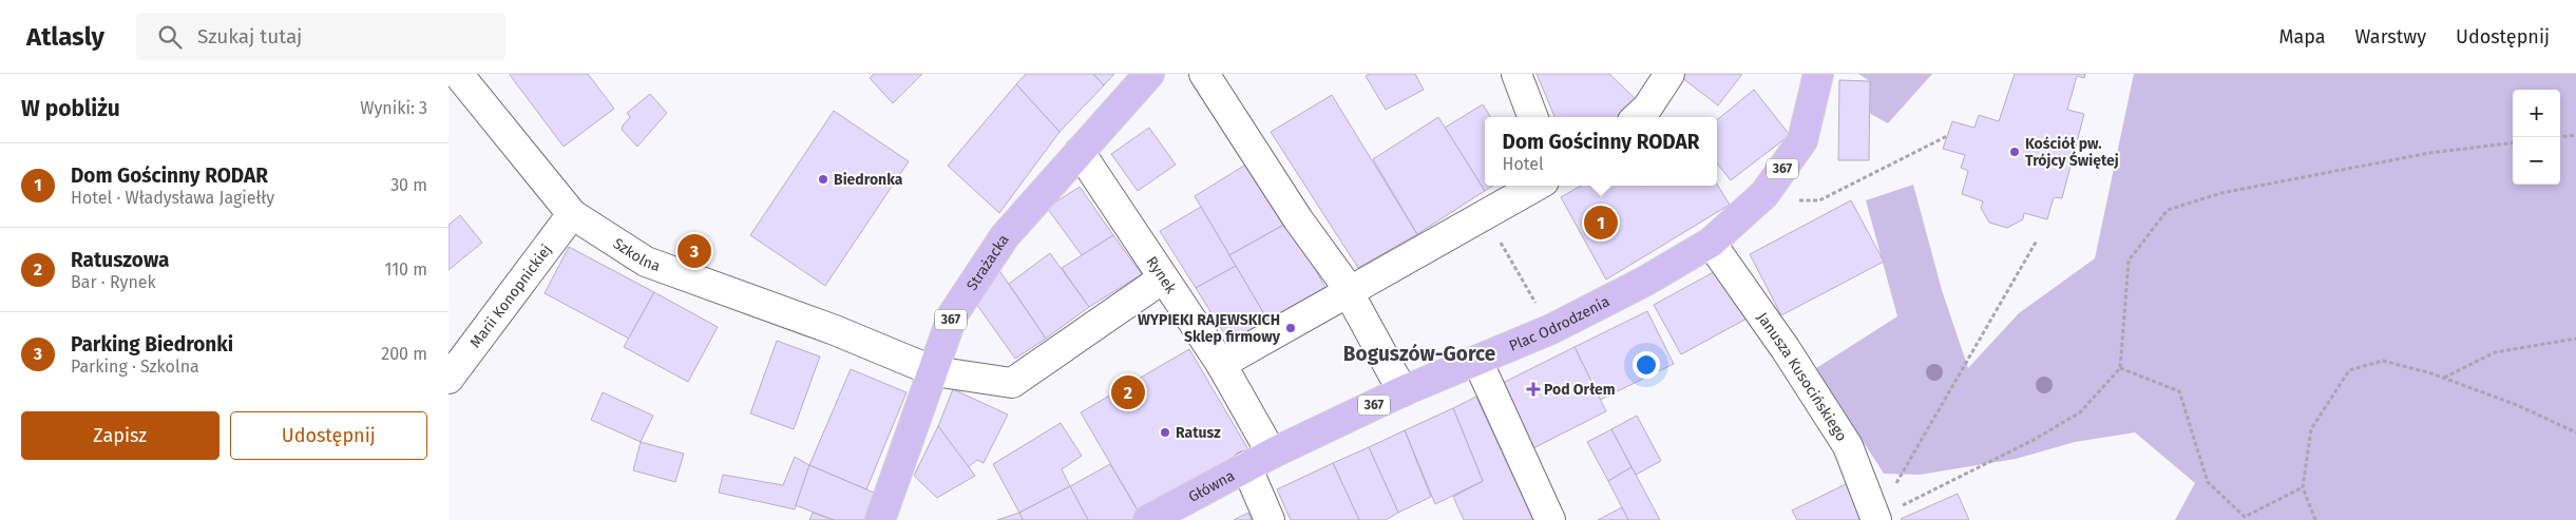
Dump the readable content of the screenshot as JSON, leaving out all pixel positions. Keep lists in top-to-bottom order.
{
  "streets": {
    "main road": [
      "367",
      "Strażacka",
      "Plac Odrodzenia",
      "Główna"
    ],
    "street": [
      "Szkolna",
      "Rynek",
      "Marii Konopnickiej",
      "Janusza Kusocińskiego"
    ]
  },
  "crossings": [
    ["367", "Plac Odrodzenia"],
    ["367", "Janusza Kusocińskiego"],
    ["Szkolna", "Strażacka"],
    ["Szkolna", "Rynek"],
    ["Szkolna", "Marii Konopnickiej"],
    ["Strażacka", "Rynek"],
    ["Rynek", "Plac Odrodzenia"],
    ["Rynek", "Główna"],
    ["Plac Odrodzenia", "Janusza Kusocińskiego"],
    ["Plac Odrodzenia", "Główna"]
  ],
  "districts": ["Boguszów-Gorce"],
  "places": {
    "other": [
      "Kościół pw. Trójcy Świętej",
      "Biedronka",
      "WYPIEKI RAJEWSKICH Sklep firmowy",
      "Ratusz"
    ],
    "health": ["Pod Orłem"]
  },
  "page": {
    "header": "Atlasly",
    "search": "Szukaj tutaj",
    "nav": ["Mapa", "Warstwy", "Udostępnij"],
    "heading": ["W pobliżu", "Wyniki: 3"],
    "map_buttons": ["+", "−"],
    "popup": ["Dom Gościnny RODAR", "Hotel"],
    "list": [
      {
        "mark": "1",
        "name": "Dom Gościnny RODAR",
        "note": "Hotel · Władysława Jagiełły",
        "value": "30 m"
      },
      {
        "mark": "2",
        "name": "Ratuszowa",
        "note": "Bar · Rynek",
        "value": "110 m"
      },
      {
        "mark": "3",
        "name": "Parking Biedronki",
        "note": "Parking · Szkolna",
        "value": "200 m"
      }
    ],
    "pins": ["1", "3", "2"],
    "buttons": ["Zapisz", "Udostępnij"]
  }
}
